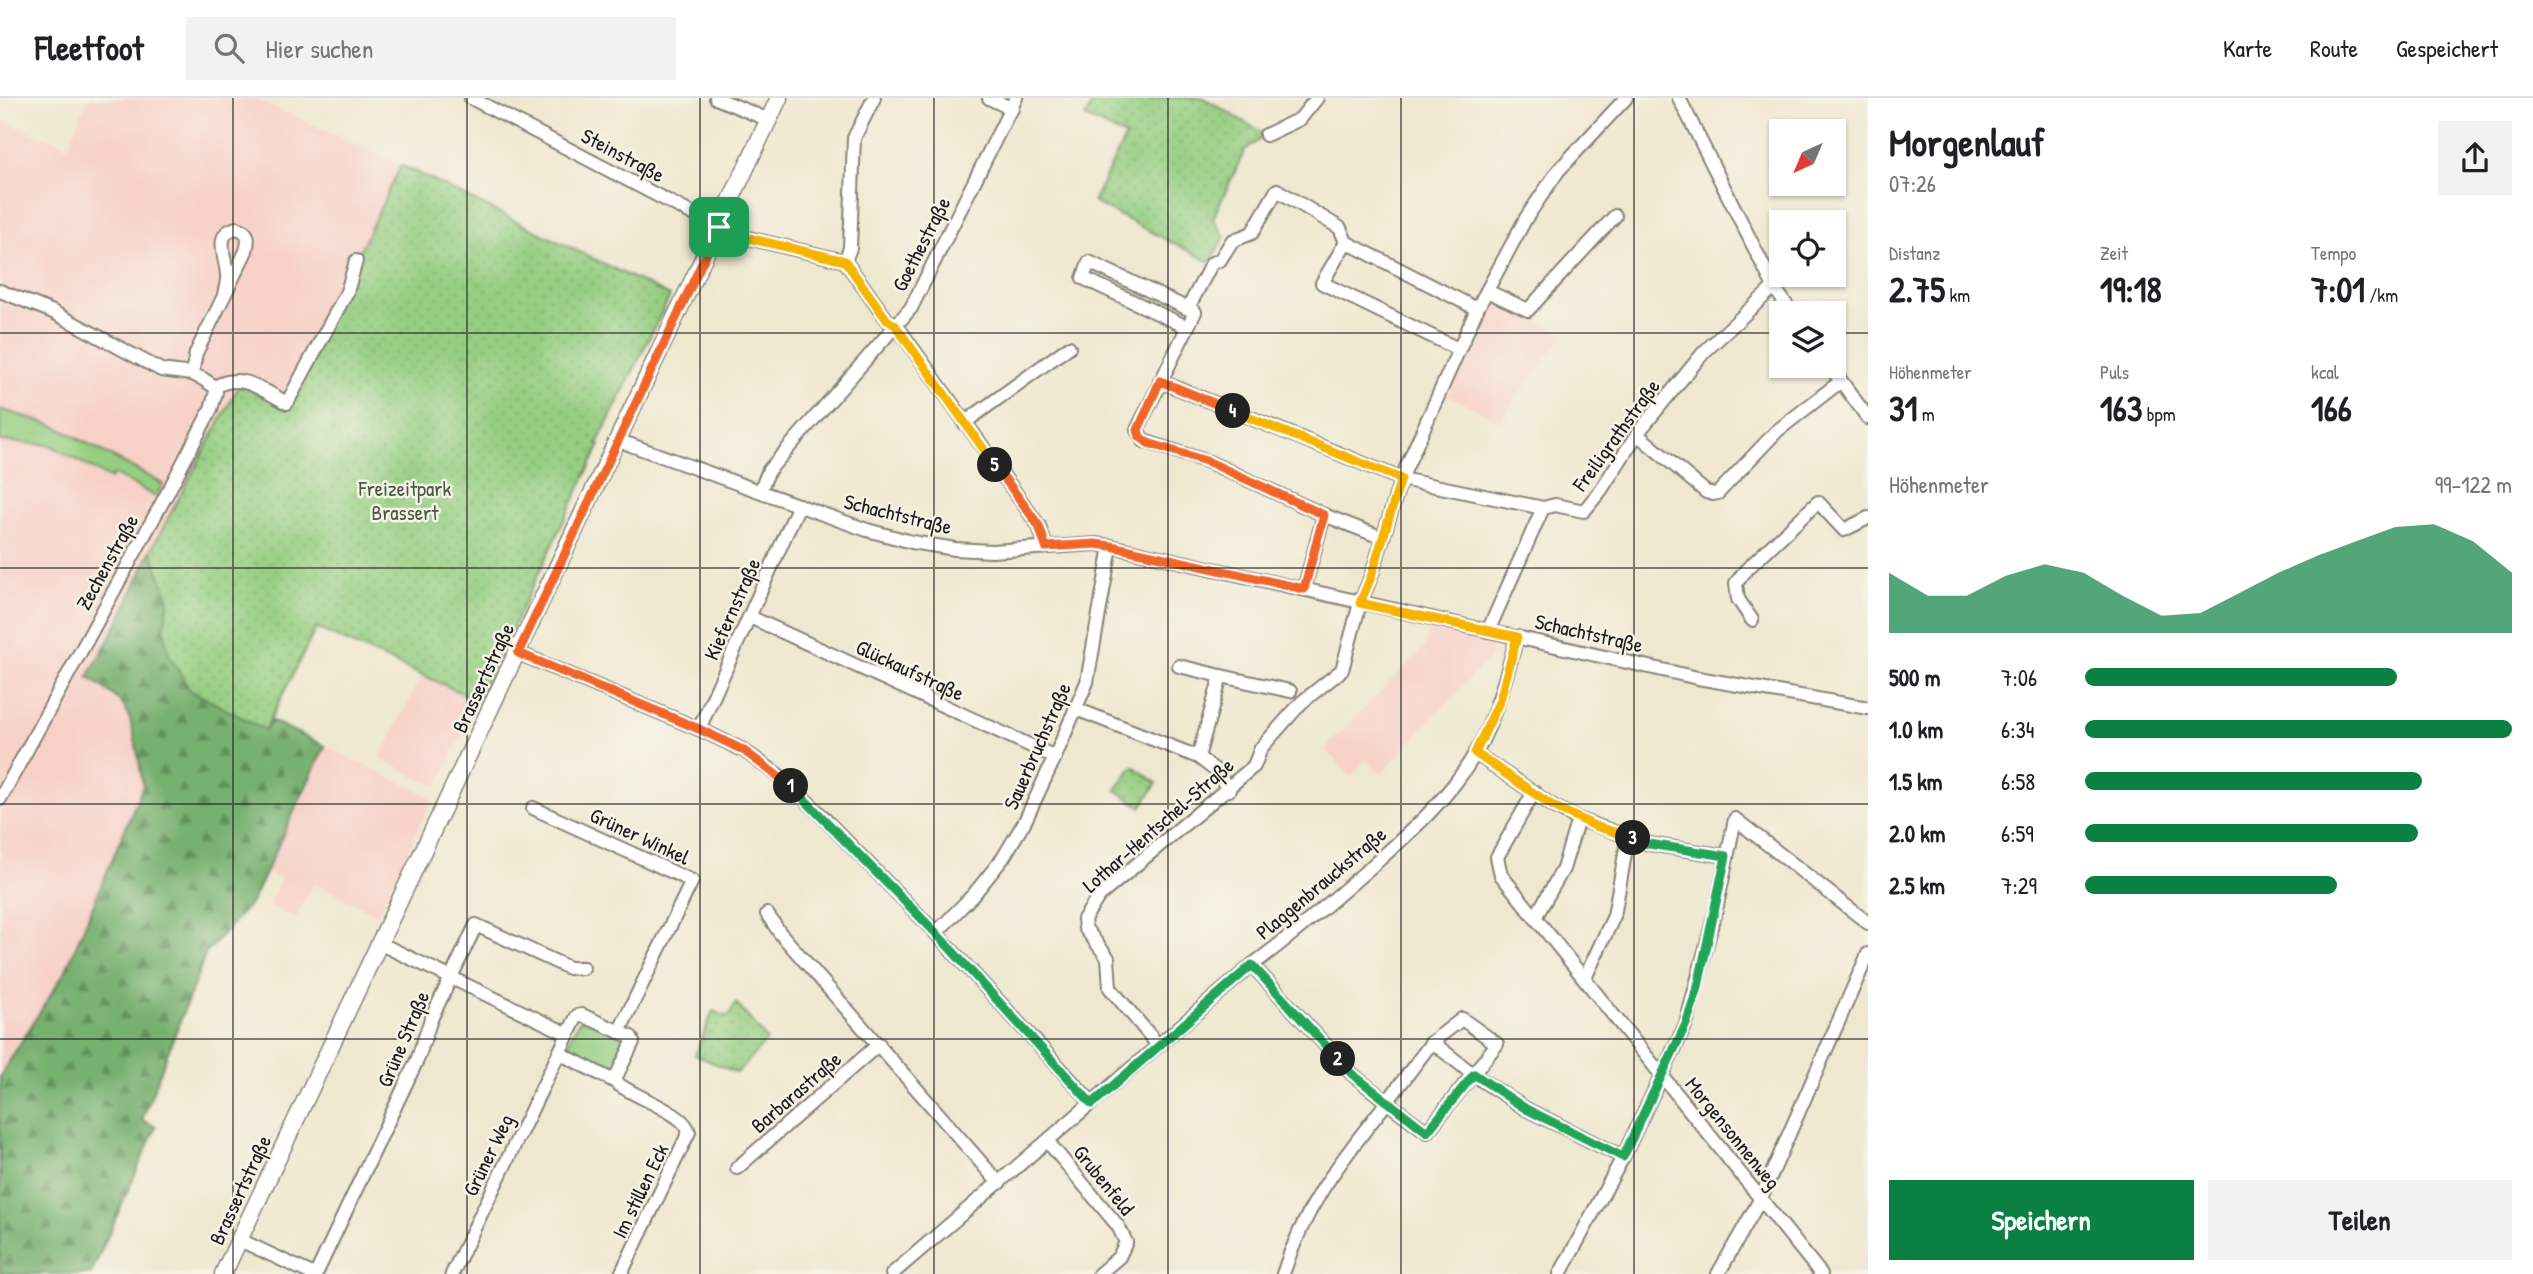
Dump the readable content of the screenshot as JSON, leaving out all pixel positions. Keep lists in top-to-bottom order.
{
  "streets": {
    "main road": ["Brassertstraße"],
    "street": [
      "Steinstraße",
      "Goethestraße",
      "Freiligrathstraße",
      "Schachtstraße",
      "Zechenstraße",
      "Kiefernstraße",
      "Glückaufstraße",
      "Sauerbruchstraße",
      "Lothar-Hentschel-Straße",
      "Grüner Winkel",
      "Plaggenbrauckstraße",
      "Grüne Straße",
      "Barbarastraße",
      "Morgensonnenweg",
      "Grüner Weg",
      "Grubenfeld",
      "Im stillen Eck"
    ]
  },
  "crossings": [
    ["Steinstraße", "Brassertstraße"],
    ["Goethestraße", "Schachtstraße"],
    ["Schachtstraße", "Kiefernstraße"],
    ["Schachtstraße", "Brassertstraße"],
    ["Schachtstraße", "Sauerbruchstraße"],
    ["Schachtstraße", "Lothar-Hentschel-Straße"],
    ["Schachtstraße", "Plaggenbrauckstraße"],
    ["Kiefernstraße", "Glückaufstraße"],
    ["Glückaufstraße", "Sauerbruchstraße"],
    ["Lothar-Hentschel-Straße", "Plaggenbrauckstraße"],
    ["Grüner Winkel", "Grüner Weg"],
    ["Plaggenbrauckstraße", "Grubenfeld"]
  ],
  "parks": ["Freizeitpark Brassert"],
  "north": "bottom left",
  "page": {
    "header": "Fleetfoot",
    "search": "Hier suchen",
    "nav": ["Karte", "Route", "Gespeichert"],
    "heading": ["Morgenlauf", "07:26"],
    "stats": [
      ["Distanz", "2.75 km"],
      ["Zeit", "19:18"],
      ["Tempo", "7:01 /km"],
      ["Höhenmeter", "31 m"],
      ["Puls", "163 bpm"],
      ["kcal", "166"]
    ],
    "pins": [
      "4",
      "5",
      "1",
      "3",
      "2"
    ],
    "chart": ["Höhenmeter", "99–122 m"],
    "list": [
      {
        "name": "500 m",
        "note": "7:06"
      },
      {
        "name": "1.0 km",
        "note": "6:34"
      },
      {
        "name": "1.5 km",
        "note": "6:58"
      },
      {
        "name": "2.0 km",
        "note": "6:59"
      },
      {
        "name": "2.5 km",
        "note": "7:29"
      }
    ],
    "buttons": ["Speichern", "Teilen"]
  }
}
